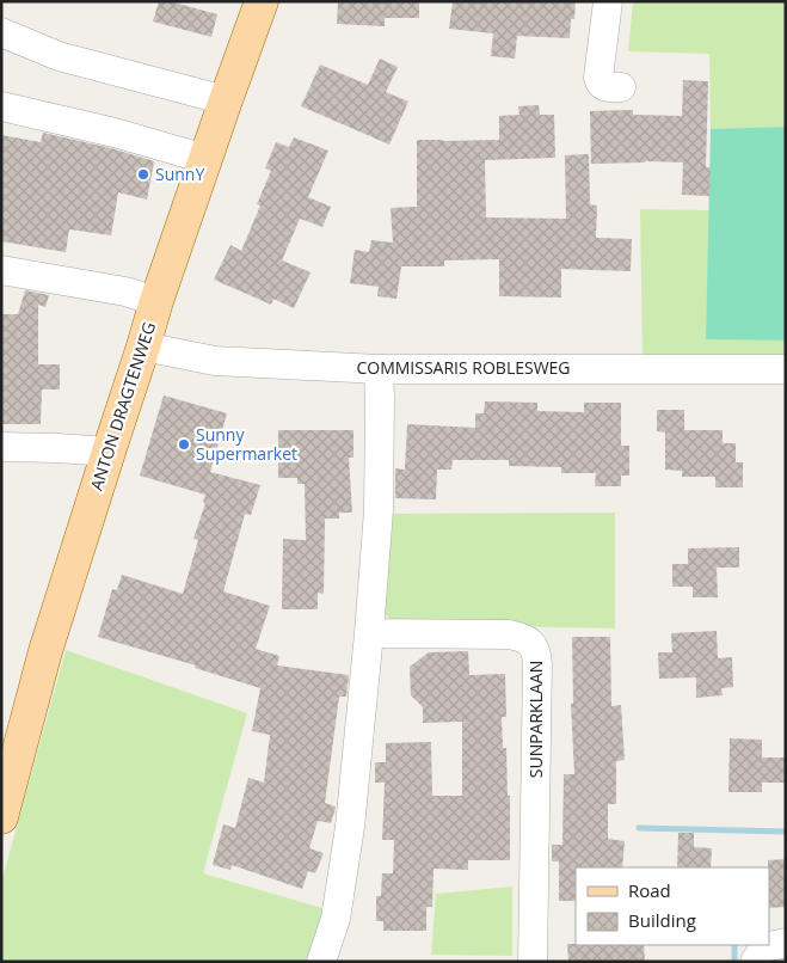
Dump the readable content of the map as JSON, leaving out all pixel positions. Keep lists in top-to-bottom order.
{
  "streets": {
    "main road": ["ANTON DRAGTENWEG"],
    "street": ["COMMISSARIS ROBLESWEG", "SUNPARKLAAN"]
  },
  "crossings": [
    ["COMMISSARIS ROBLESWEG", "ANTON DRAGTENWEG"]
  ],
  "places": ["SunnY", "Sunny Supermarket"],
  "legend": ["Road", "Building"]
}
